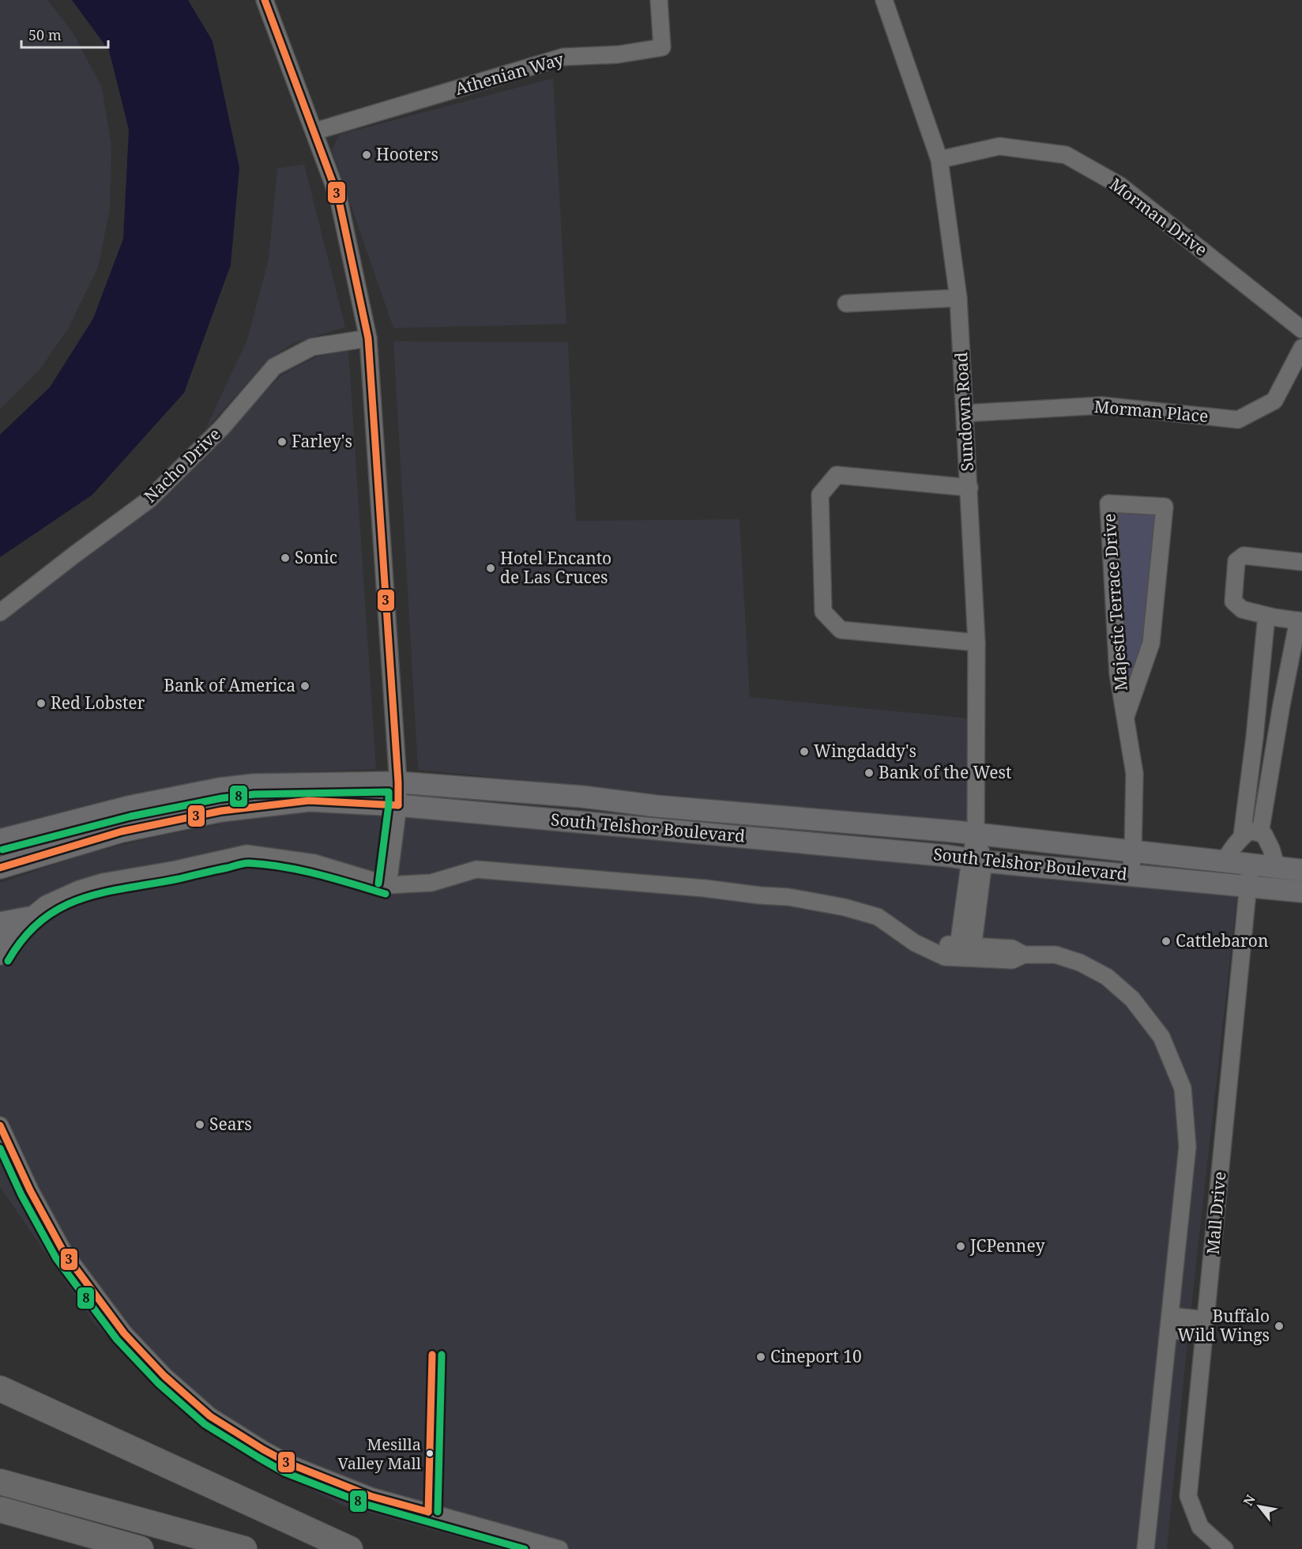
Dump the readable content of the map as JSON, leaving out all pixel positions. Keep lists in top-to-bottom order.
{
  "streets": {
    "main road": ["South Telshor Boulevard"],
    "street": [
      "Athenian Way",
      "Morman Drive",
      "Sundown Road",
      "Morman Place",
      "Nacho Drive",
      "Majestic Terrace Drive",
      "Mall Drive"
    ]
  },
  "crossings": [
    ["Morman Drive", "Sundown Road"],
    ["Sundown Road", "Morman Place"],
    ["Sundown Road", "South Telshor Boulevard"],
    ["Majestic Terrace Drive", "South Telshor Boulevard"],
    ["South Telshor Boulevard", "Mall Drive"]
  ],
  "places": [
    "Hooters",
    "Farley's",
    "Sonic",
    "Hotel Encanto de Las Cruces",
    "Bank of America",
    "Red Lobster",
    "Wingdaddy's",
    "Bank of the West",
    "Cattlebaron",
    "Sears",
    "JCPenney",
    "Buffalo Wild Wings",
    "Cineport 10",
    "Mesilla Valley Mall"
  ],
  "lines": ["transit line 3", "transit line 8"],
  "scale_bar": "50 m",
  "north": "top left"
}
